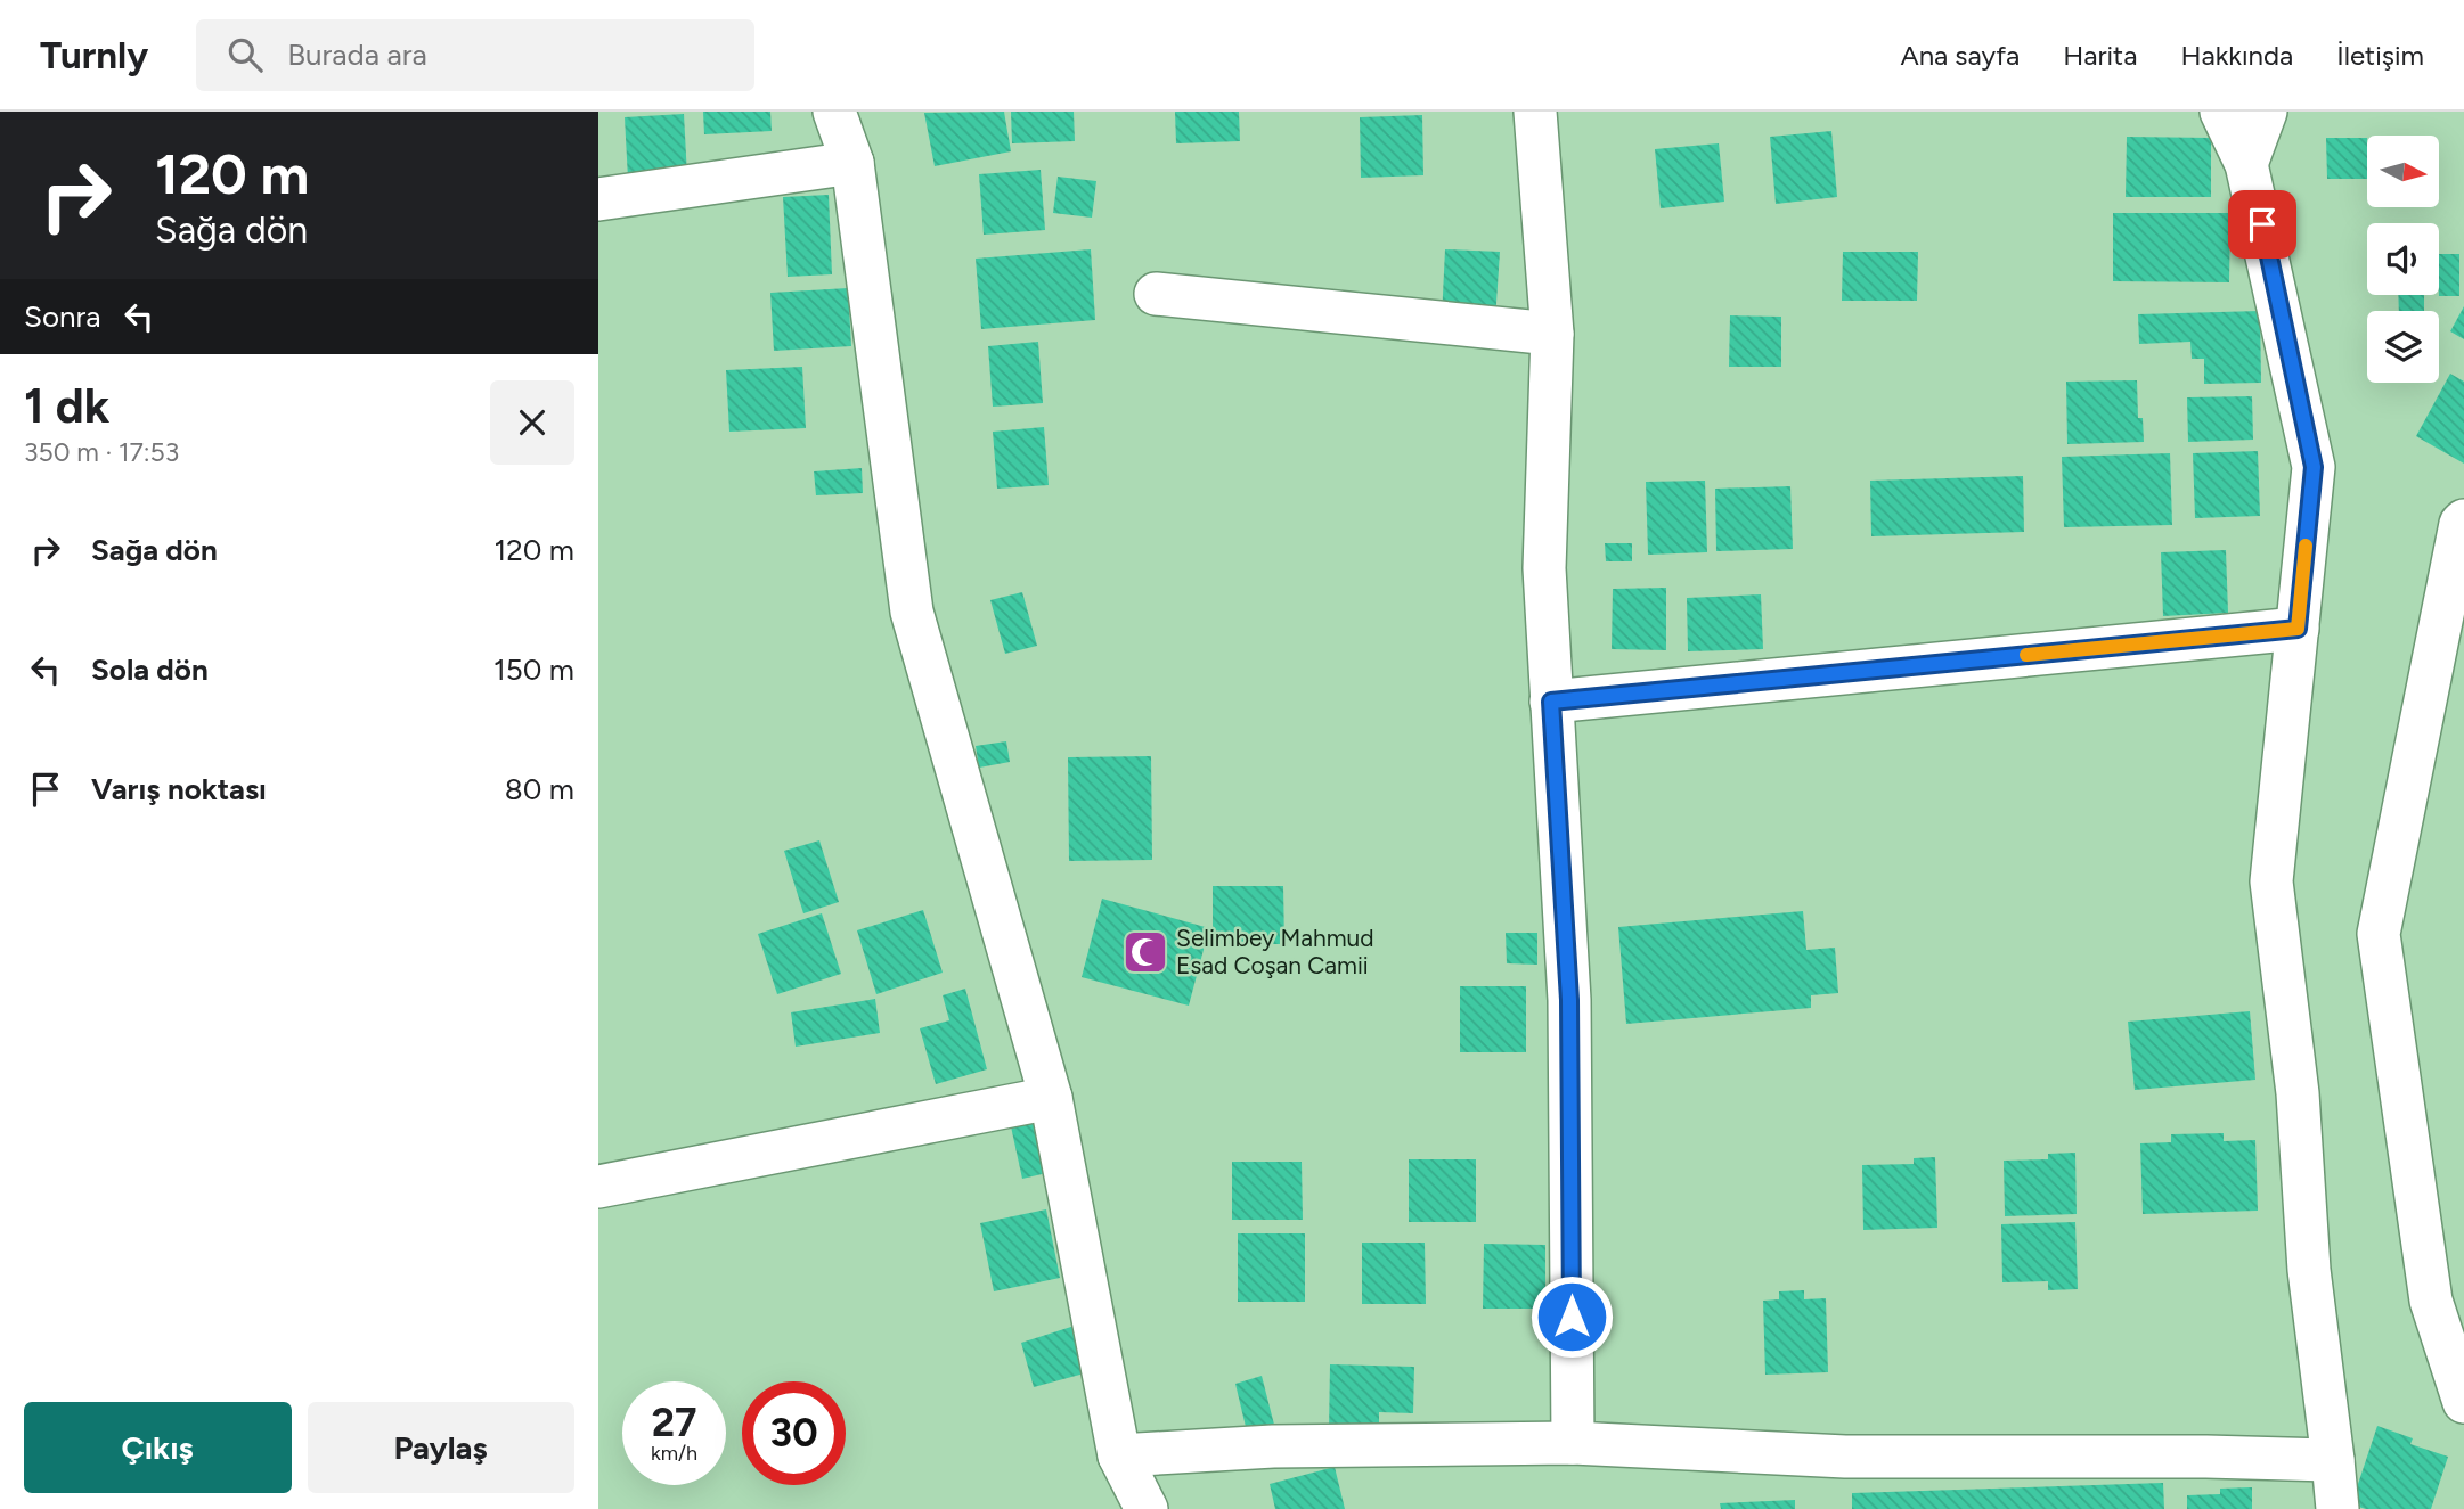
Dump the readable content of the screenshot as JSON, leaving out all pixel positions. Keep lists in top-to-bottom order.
{
  "places": {
    "mosque": ["Selimbey Mahmud Esad Coşan Camii"]
  },
  "north": "right",
  "page": {
    "header": "Turnly",
    "search": "Burada ara",
    "nav": [
      "Ana sayfa",
      "Harita",
      "Hakkında",
      "İletişim"
    ],
    "turn": ["120 m", "Sağa dön"],
    "then": "Sonra",
    "heading": ["1 dk", "350 m · 17:53"],
    "list": [
      {
        "name": "Sağa dön",
        "value": "120 m"
      },
      {
        "name": "Sola dön",
        "value": "150 m"
      },
      {
        "name": "Varış noktası",
        "value": "80 m"
      }
    ],
    "speed": "27 km/h",
    "limit": "30",
    "buttons": ["Çıkış", "Paylaş"]
  }
}
